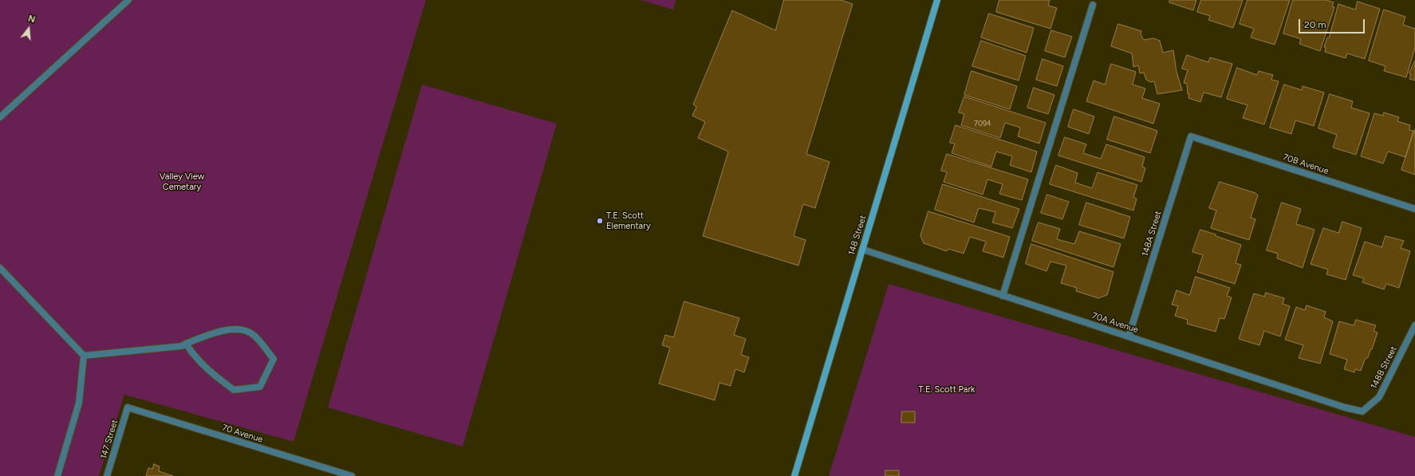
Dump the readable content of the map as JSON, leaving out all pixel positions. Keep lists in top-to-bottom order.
{
  "streets": {
    "street": [
      "70B Avenue",
      "148A Street",
      "148 Street",
      "70A Avenue",
      "148B Street",
      "70 Avenue",
      "147 Street"
    ]
  },
  "crossings": [
    ["70B Avenue", "148A Street"],
    ["148A Street", "70A Avenue"],
    ["148 Street", "70A Avenue"],
    ["70A Avenue", "148B Street"],
    ["70 Avenue", "147 Street"]
  ],
  "parks": ["Valley View Cemetary", "T.E. Scott Park"],
  "places": ["T.E. Scott Elementary"],
  "house_numbers": ["7094"],
  "scale_bar": "20 m",
  "north": "top"
}
